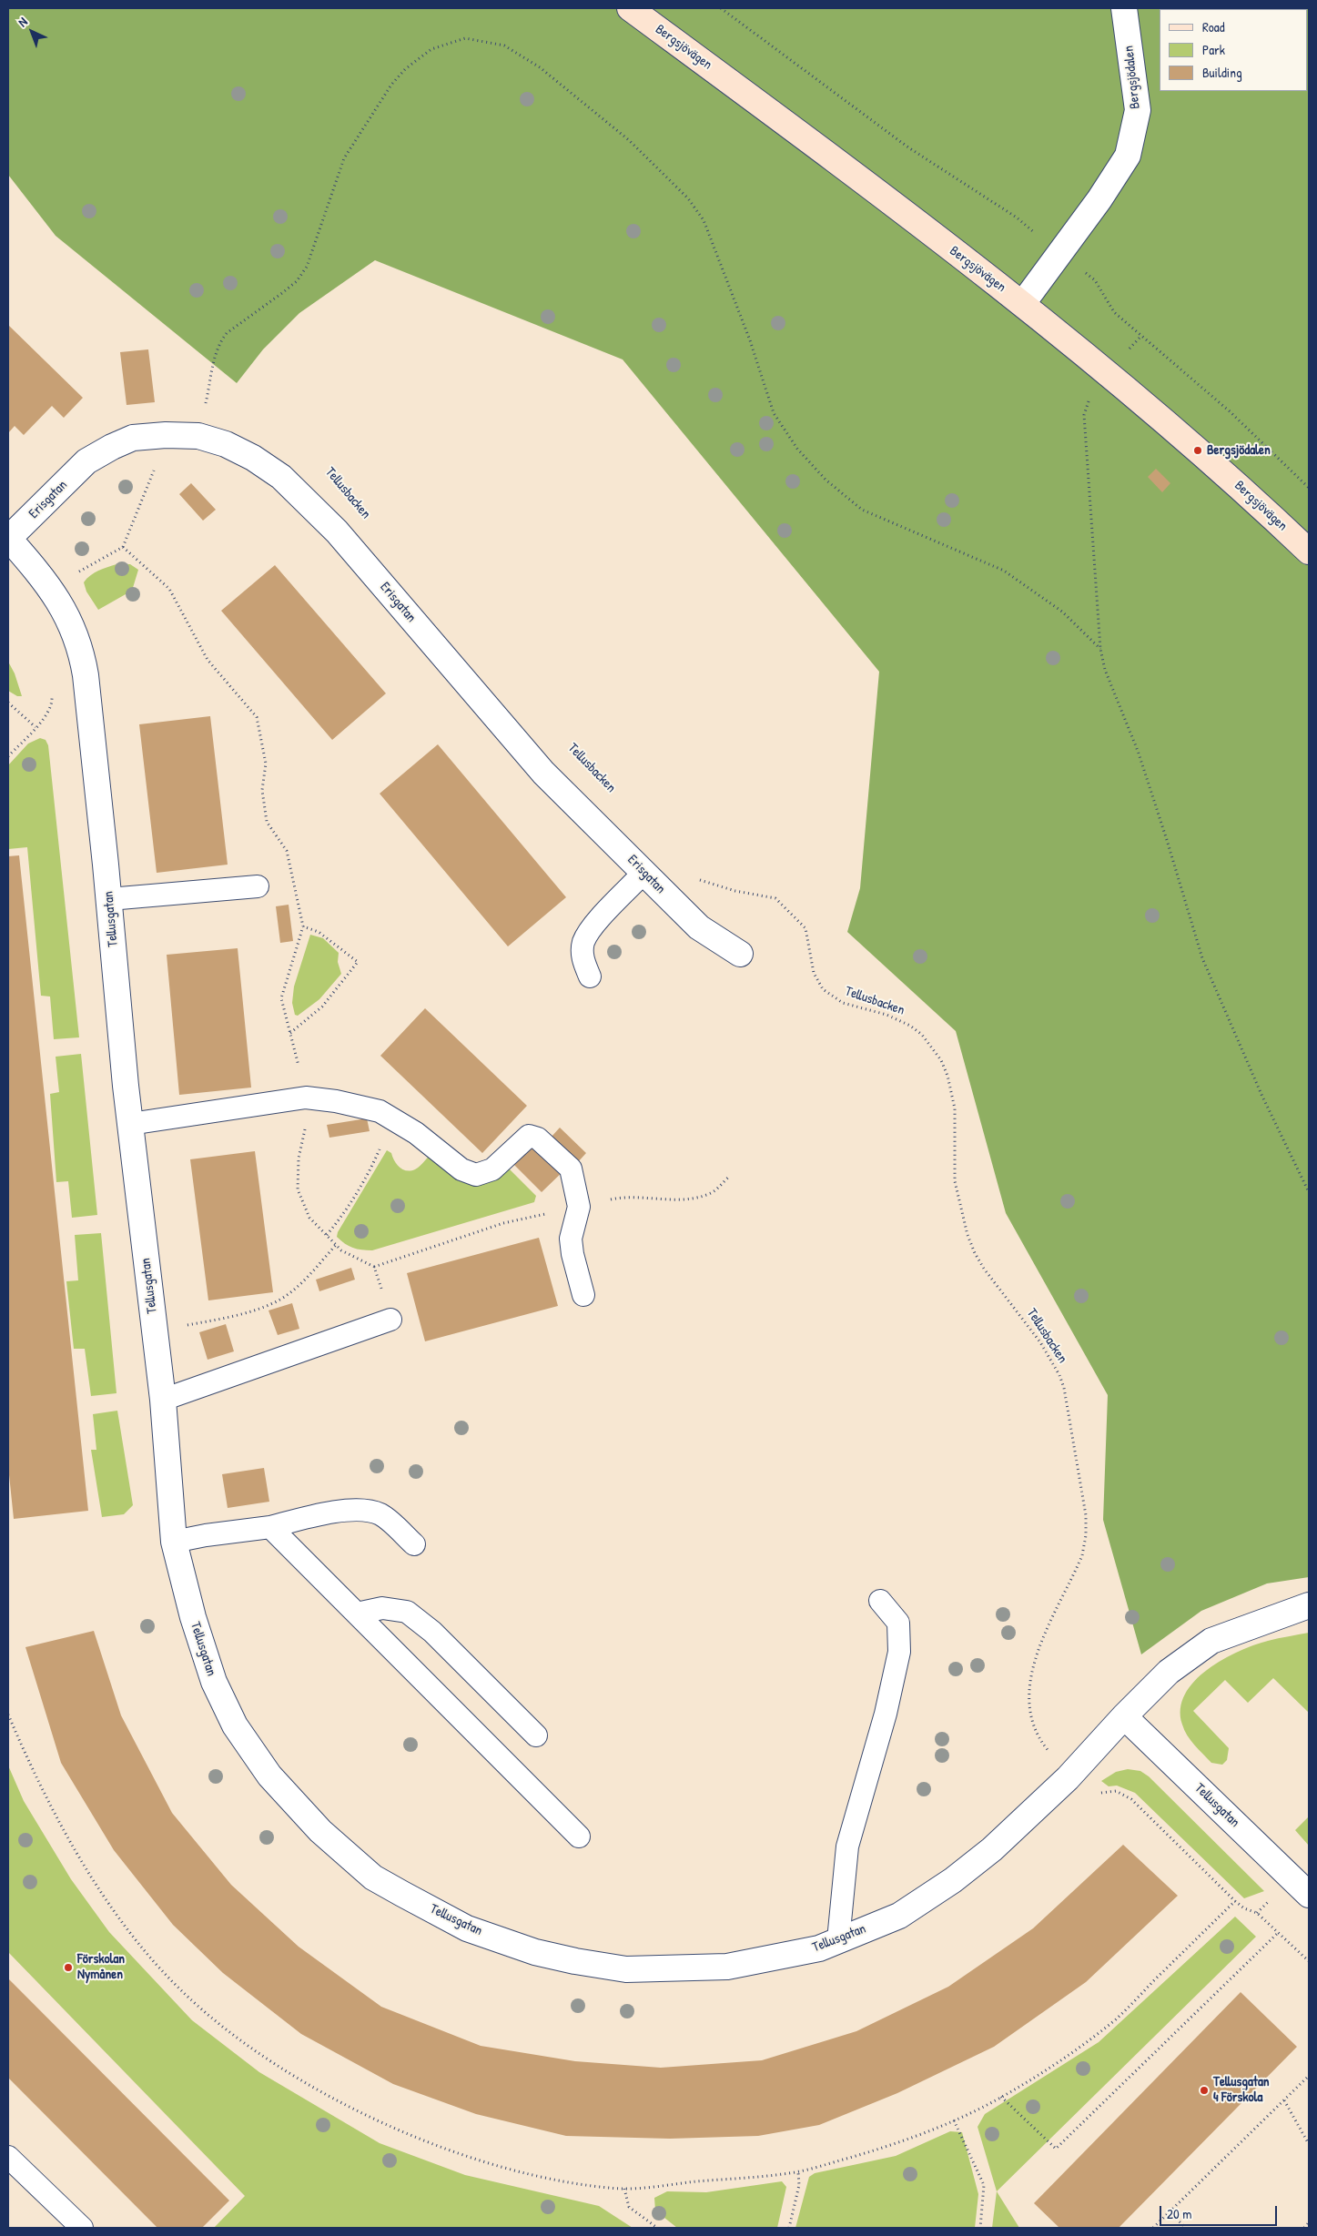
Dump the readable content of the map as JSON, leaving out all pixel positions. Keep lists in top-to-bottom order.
{
  "streets": {
    "main road": ["Bergsjövägen"],
    "street": ["Bergsjödalen", "Erisgatan", "Tellusgatan"],
    "path": ["Tellusbacken"]
  },
  "crossings": [
    ["Bergsjövägen", "Bergsjödalen"],
    ["Tellusbacken", "Tellusgatan"],
    ["Erisgatan", "Tellusgatan"]
  ],
  "places": ["Bergsjödalen", "Förskolan Nymånen", "Tellusgatan 4 Förskola"],
  "legend": ["Road", "Park", "Building"],
  "scale_bar": "20 m",
  "north": "top left"
}
